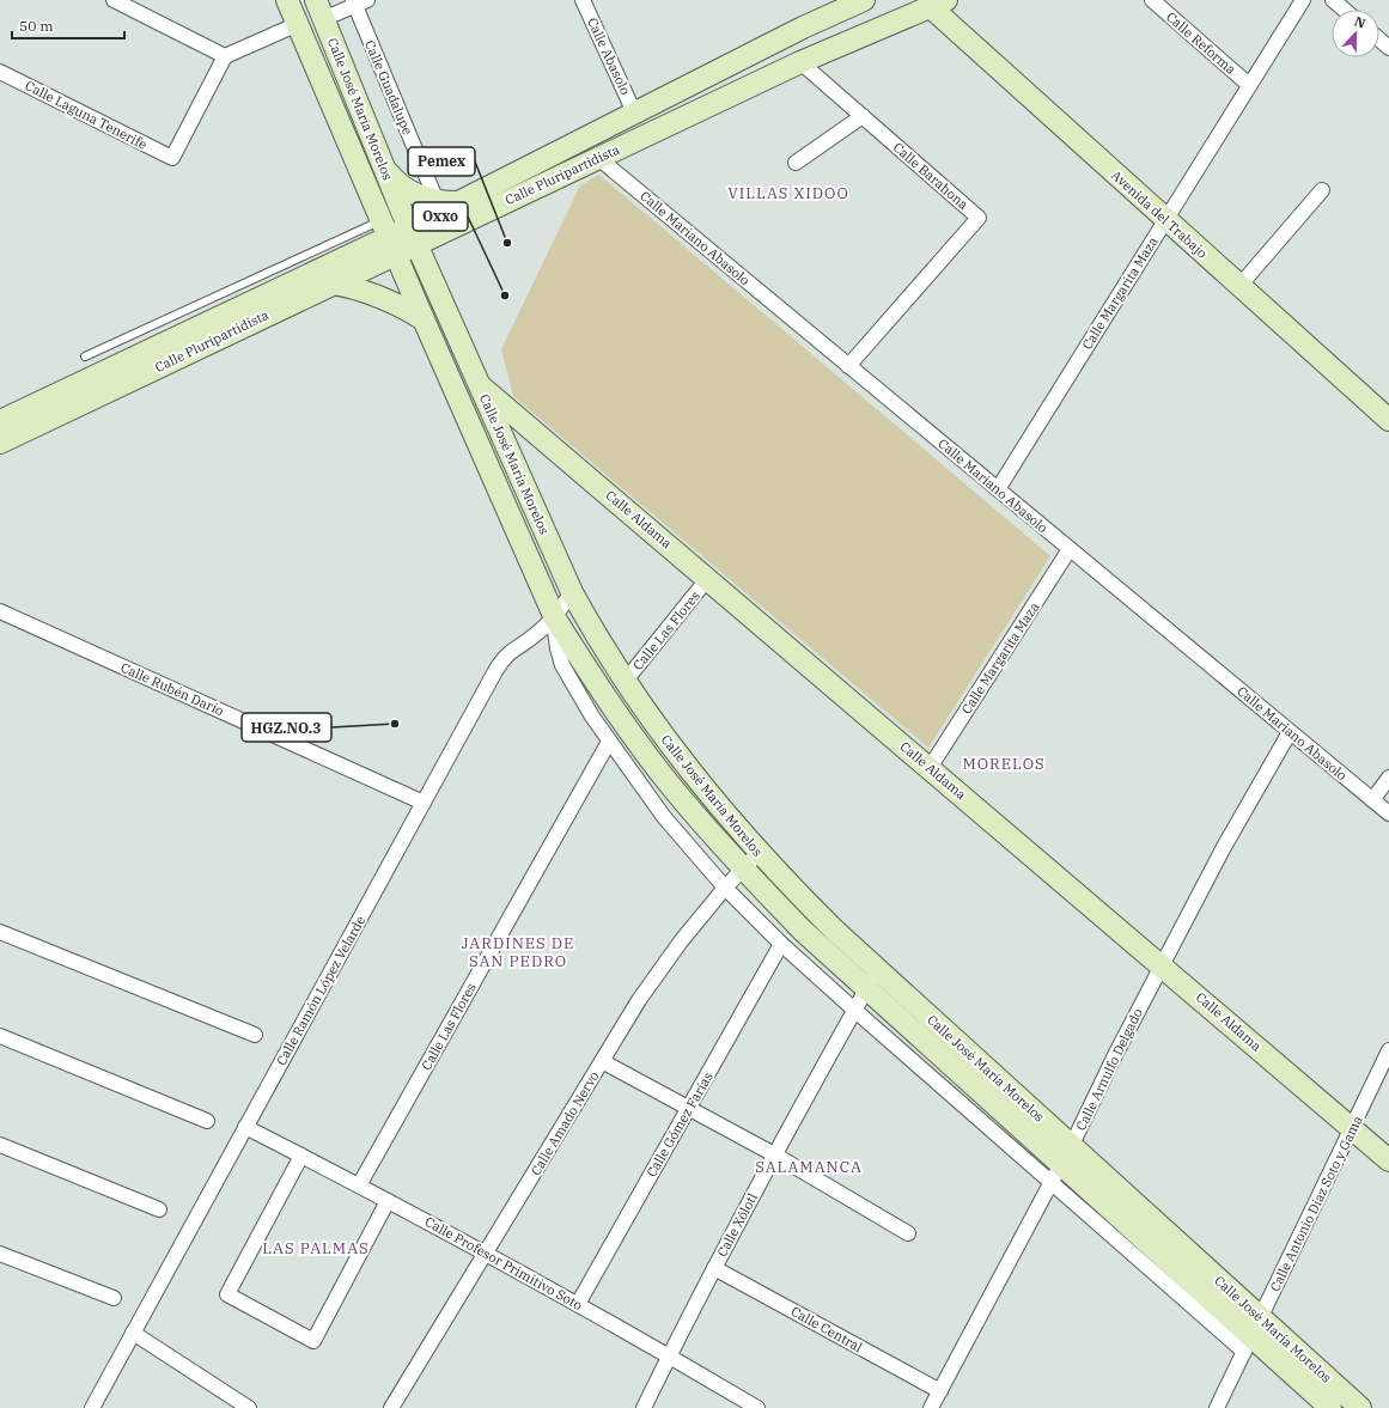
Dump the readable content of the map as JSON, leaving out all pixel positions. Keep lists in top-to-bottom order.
{
  "streets": {
    "street": [
      "Calle Reforma",
      "Calle Abasolo",
      "Calle Guadalupe",
      "Calle José María Morelos",
      "Calle Laguna Tenerife",
      "Calle Pluripartidista",
      "Calle Barahona",
      "Avenida del Trabajo",
      "Calle Mariano Abasolo",
      "Calle Margarita Maza",
      "Calle Aldama",
      "Calle Las Flores",
      "Calle Rubén Darío",
      "Calle Ramón López Velarde",
      "Calle Arnulfo Delgado",
      "Calle Amado Nervo",
      "Calle Gómez Farías",
      "Calle Antonio Díaz Soto y Gama",
      "Calle Xólotl",
      "Calle Profesor Primitivo Soto",
      "Calle Central"
    ]
  },
  "crossings": [
    ["Calle Reforma", "Calle Margarita Maza"],
    ["Calle Abasolo", "Calle Pluripartidista"],
    ["Calle Guadalupe", "Calle Pluripartidista"],
    ["Calle José María Morelos", "Calle Pluripartidista"],
    ["Calle José María Morelos", "Calle Aldama"],
    ["Calle José María Morelos", "Calle Las Flores"],
    ["Calle José María Morelos", "Calle Ramón López Velarde"],
    ["Calle José María Morelos", "Calle Arnulfo Delgado"],
    ["Calle José María Morelos", "Calle Amado Nervo"],
    ["Calle José María Morelos", "Calle Antonio Díaz Soto y Gama"],
    ["Calle José María Morelos", "Calle Xólotl"],
    ["Calle Pluripartidista", "Calle Barahona"],
    ["Calle Pluripartidista", "Avenida del Trabajo"],
    ["Calle Pluripartidista", "Calle Mariano Abasolo"],
    ["Calle Barahona", "Calle Mariano Abasolo"],
    ["Avenida del Trabajo", "Calle Margarita Maza"],
    ["Calle Mariano Abasolo", "Calle Margarita Maza"],
    ["Calle Mariano Abasolo", "Calle Arnulfo Delgado"],
    ["Calle Margarita Maza", "Calle Aldama"],
    ["Calle Aldama", "Calle Las Flores"],
    ["Calle Aldama", "Calle Arnulfo Delgado"],
    ["Calle Aldama", "Calle Antonio Díaz Soto y Gama"],
    ["Calle Las Flores", "Calle Profesor Primitivo Soto"],
    ["Calle Rubén Darío", "Calle Ramón López Velarde"],
    ["Calle Ramón López Velarde", "Calle Profesor Primitivo Soto"],
    ["Calle Arnulfo Delgado", "Calle Central"],
    ["Calle Amado Nervo", "Calle Profesor Primitivo Soto"],
    ["Calle Gómez Farías", "Calle Profesor Primitivo Soto"],
    ["Calle Xólotl", "Calle Profesor Primitivo Soto"],
    ["Calle Xólotl", "Calle Central"]
  ],
  "districts": [
    "VILLAS XIDOO",
    "MORELOS",
    "JARDINES DE SAN PEDRO",
    "SALAMANCA",
    "LAS PALMAS"
  ],
  "places": ["Pemex", "Oxxo", "HGZ.NO.3"],
  "scale_bar": "50 m",
  "north": "top"
}
